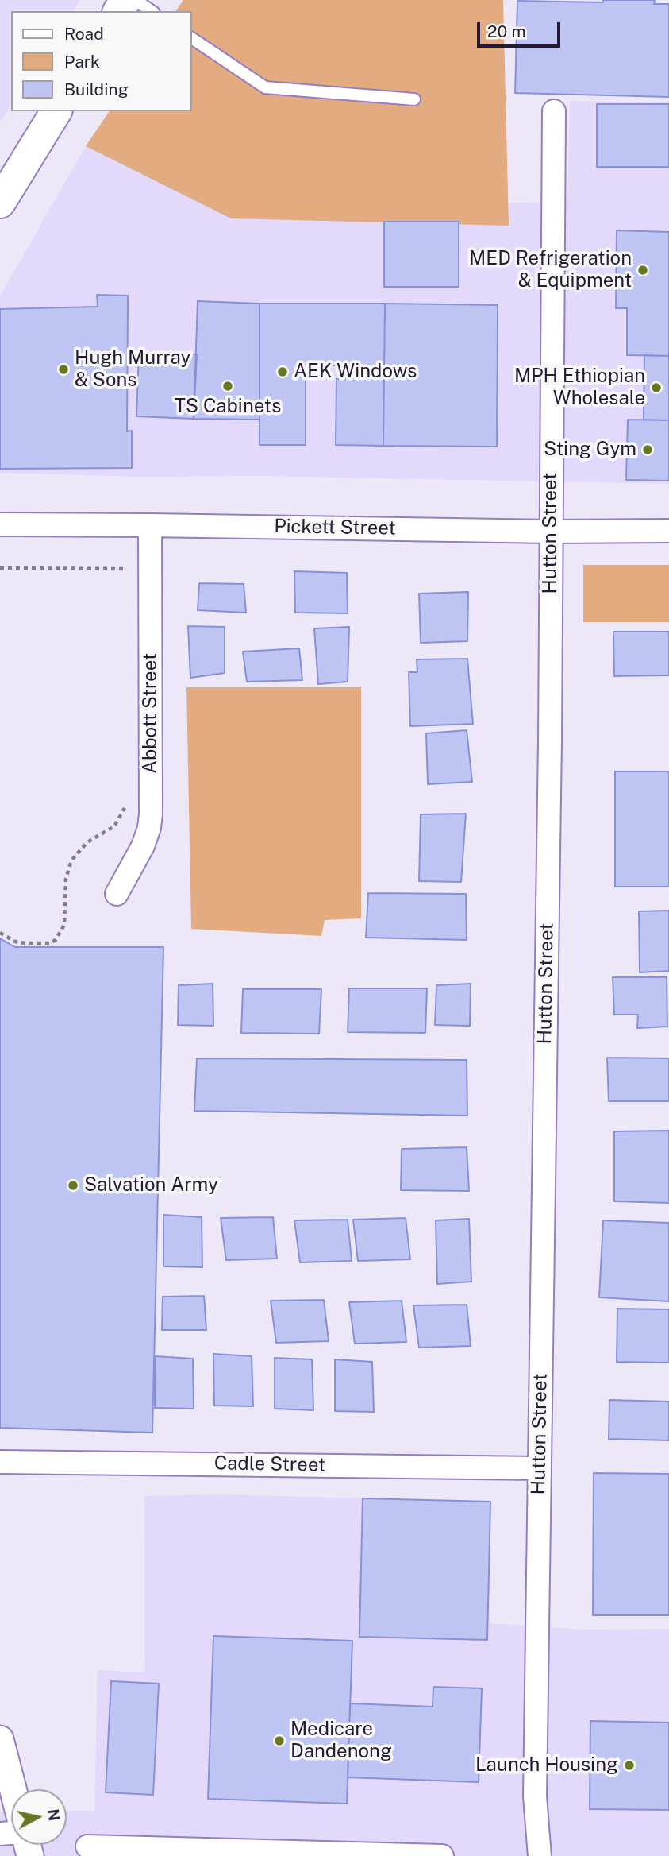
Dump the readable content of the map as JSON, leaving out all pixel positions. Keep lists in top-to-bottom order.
{
  "streets": {
    "street": [
      "Pickett Street",
      "Hutton Street",
      "Abbott Street",
      "Cadle Street"
    ]
  },
  "crossings": [
    ["Pickett Street", "Hutton Street"],
    ["Pickett Street", "Abbott Street"],
    ["Hutton Street", "Cadle Street"]
  ],
  "places": [
    "MED Refrigeration & Equipment",
    "Hugh Murray & Sons",
    "AEK Windows",
    "TS Cabinets",
    "MPH Ethiopian Wholesale",
    "Sting Gym",
    "Salvation Army",
    "Medicare Dandenong",
    "Launch Housing"
  ],
  "legend": ["Road", "Park", "Building"],
  "scale_bar": "20 m",
  "north": "right"
}
